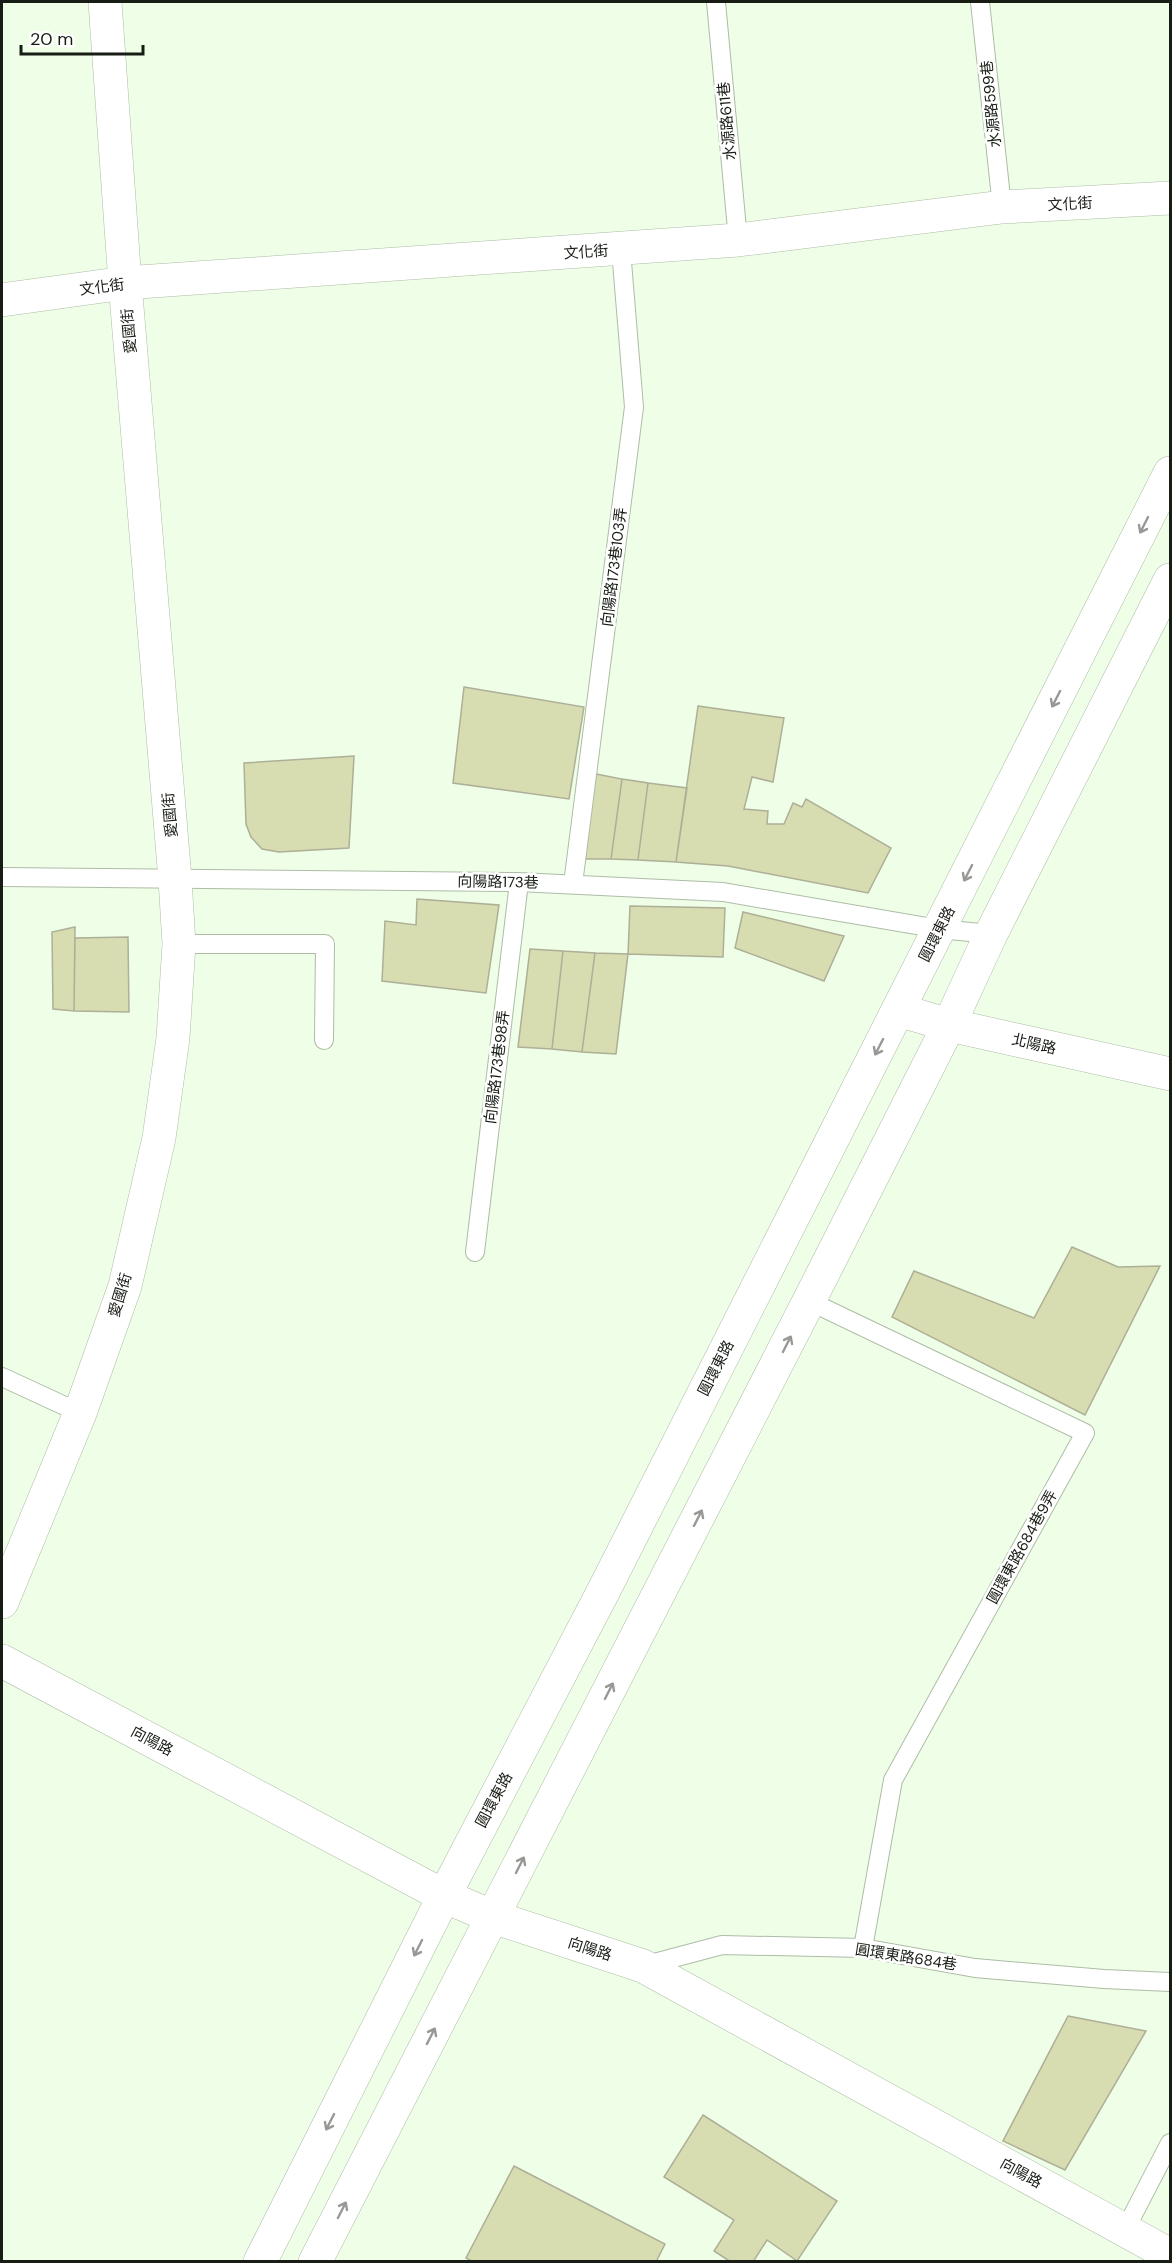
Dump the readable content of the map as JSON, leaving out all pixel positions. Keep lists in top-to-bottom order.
{
  "streets": {
    "street": [
      "文化街",
      "愛國街",
      "圓環東路",
      "北陽路",
      "向陽路"
    ],
    "lane": [
      "水源路599巷",
      "水源路611巷",
      "向陽路173巷103弄",
      "向陽路173巷",
      "向陽路173巷98弄",
      "圓環東路684巷9弄",
      "圓環東路684巷"
    ]
  },
  "crossings": [
    ["水源路599巷", "文化街"],
    ["水源路611巷", "文化街"],
    ["文化街", "愛國街"],
    ["文化街", "向陽路173巷103弄"],
    ["愛國街", "向陽路173巷"],
    ["向陽路173巷103弄", "向陽路173巷"],
    ["向陽路173巷", "圓環東路"],
    ["向陽路173巷", "向陽路173巷98弄"],
    ["圓環東路", "北陽路"],
    ["圓環東路", "向陽路"],
    ["圓環東路684巷9弄", "圓環東路684巷"],
    ["向陽路", "圓環東路684巷"]
  ],
  "scale_bar": "20 m"
}
